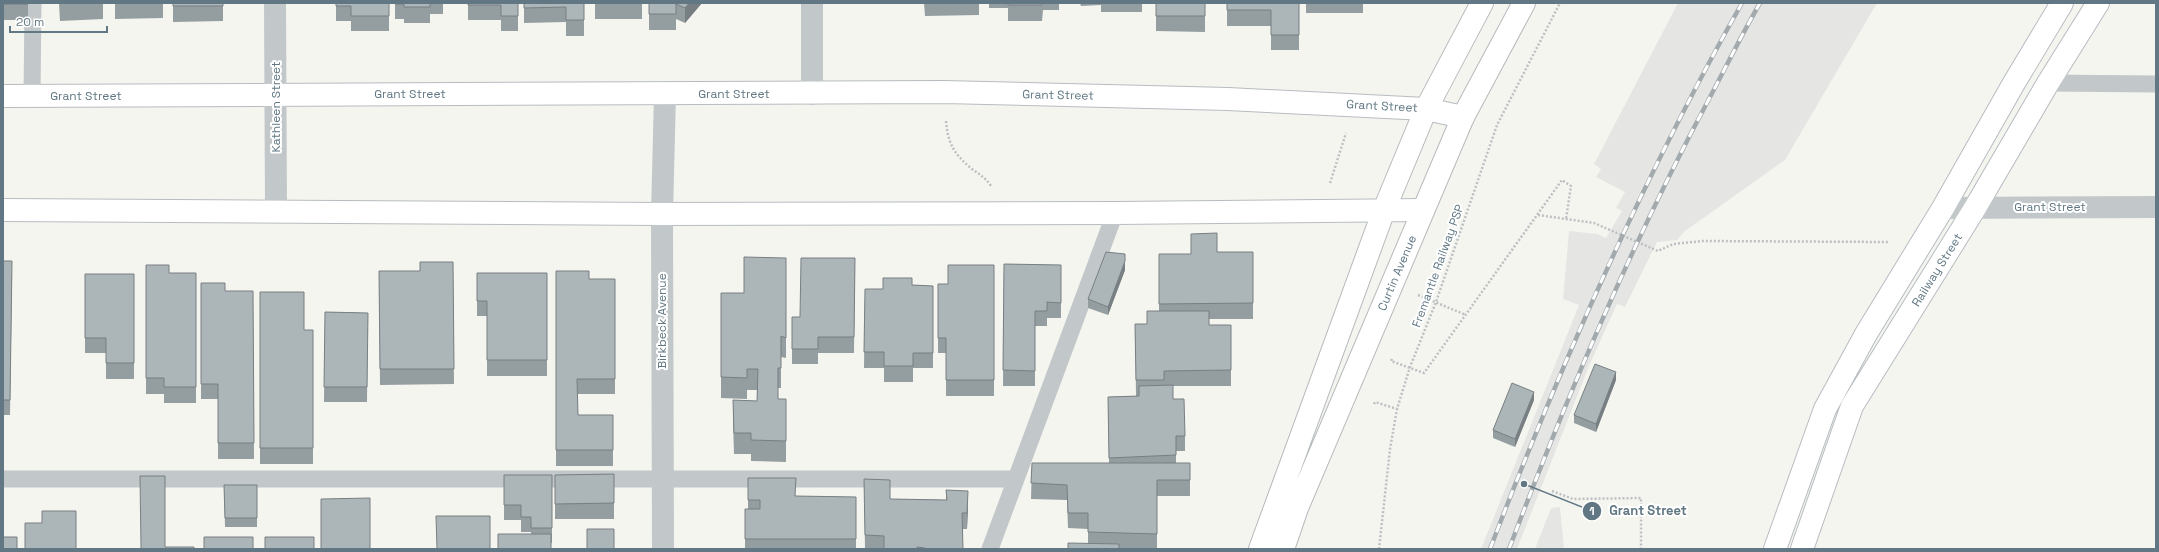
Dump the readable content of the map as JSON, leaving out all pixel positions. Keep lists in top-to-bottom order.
{
  "streets": {
    "main road": ["Grant Street", "Railway Street", "Curtin Avenue"],
    "street": ["Kathleen Street", "Birkbeck Avenue"],
    "path": ["Fremantle Railway PSP"]
  },
  "crossings": [
    ["Grant Street", "Kathleen Street"],
    ["Grant Street", "Railway Street"],
    ["Grant Street", "Curtin Avenue"],
    ["Grant Street", "Birkbeck Avenue"]
  ],
  "places": ["Grant Street"],
  "scale_bar": "20 m"
}
